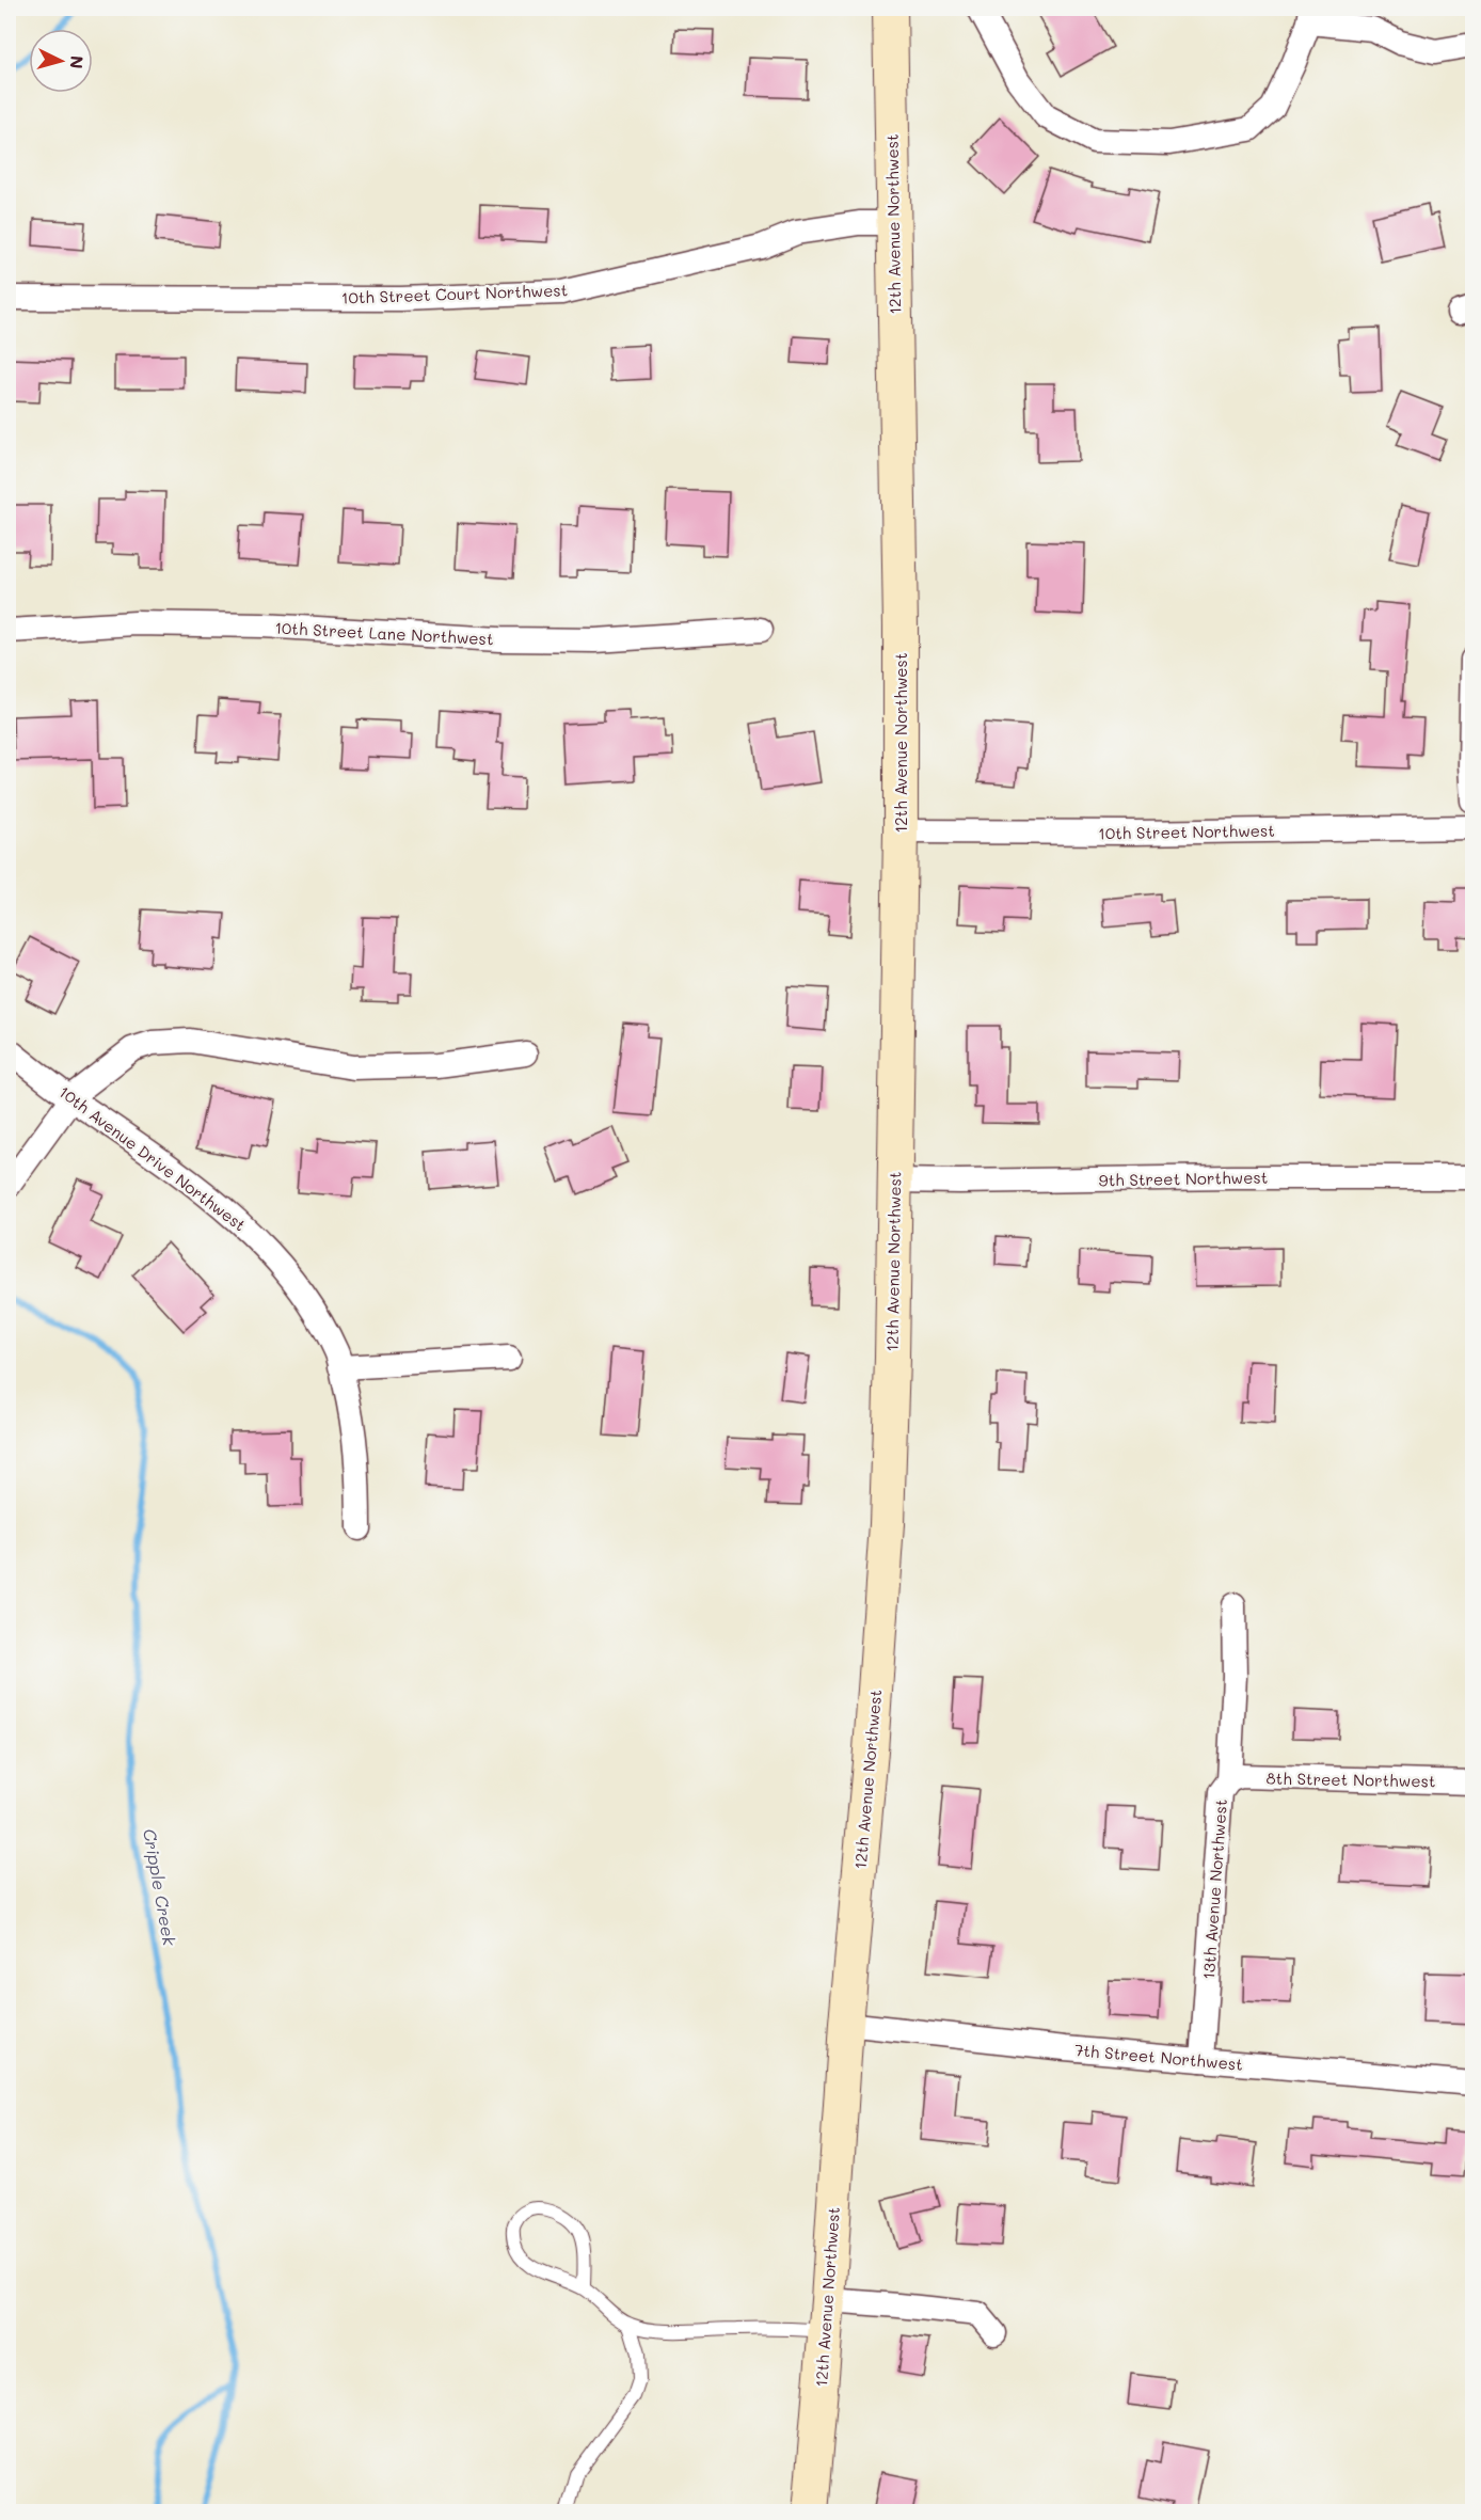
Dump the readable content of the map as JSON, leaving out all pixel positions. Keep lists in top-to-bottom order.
{
  "streets": {
    "main road": ["12th Avenue Northwest"],
    "street": [
      "10th Street Court Northwest",
      "10th Street Lane Northwest",
      "10th Street Northwest",
      "10th Avenue Drive Northwest",
      "9th Street Northwest",
      "8th Street Northwest",
      "13th Avenue Northwest",
      "7th Street Northwest"
    ]
  },
  "crossings": [
    ["12th Avenue Northwest", "10th Street Court Northwest"],
    ["12th Avenue Northwest", "10th Street Northwest"],
    ["12th Avenue Northwest", "9th Street Northwest"],
    ["12th Avenue Northwest", "7th Street Northwest"],
    ["8th Street Northwest", "13th Avenue Northwest"],
    ["13th Avenue Northwest", "7th Street Northwest"]
  ],
  "water": ["Cripple Creek"],
  "north": "right"
}
